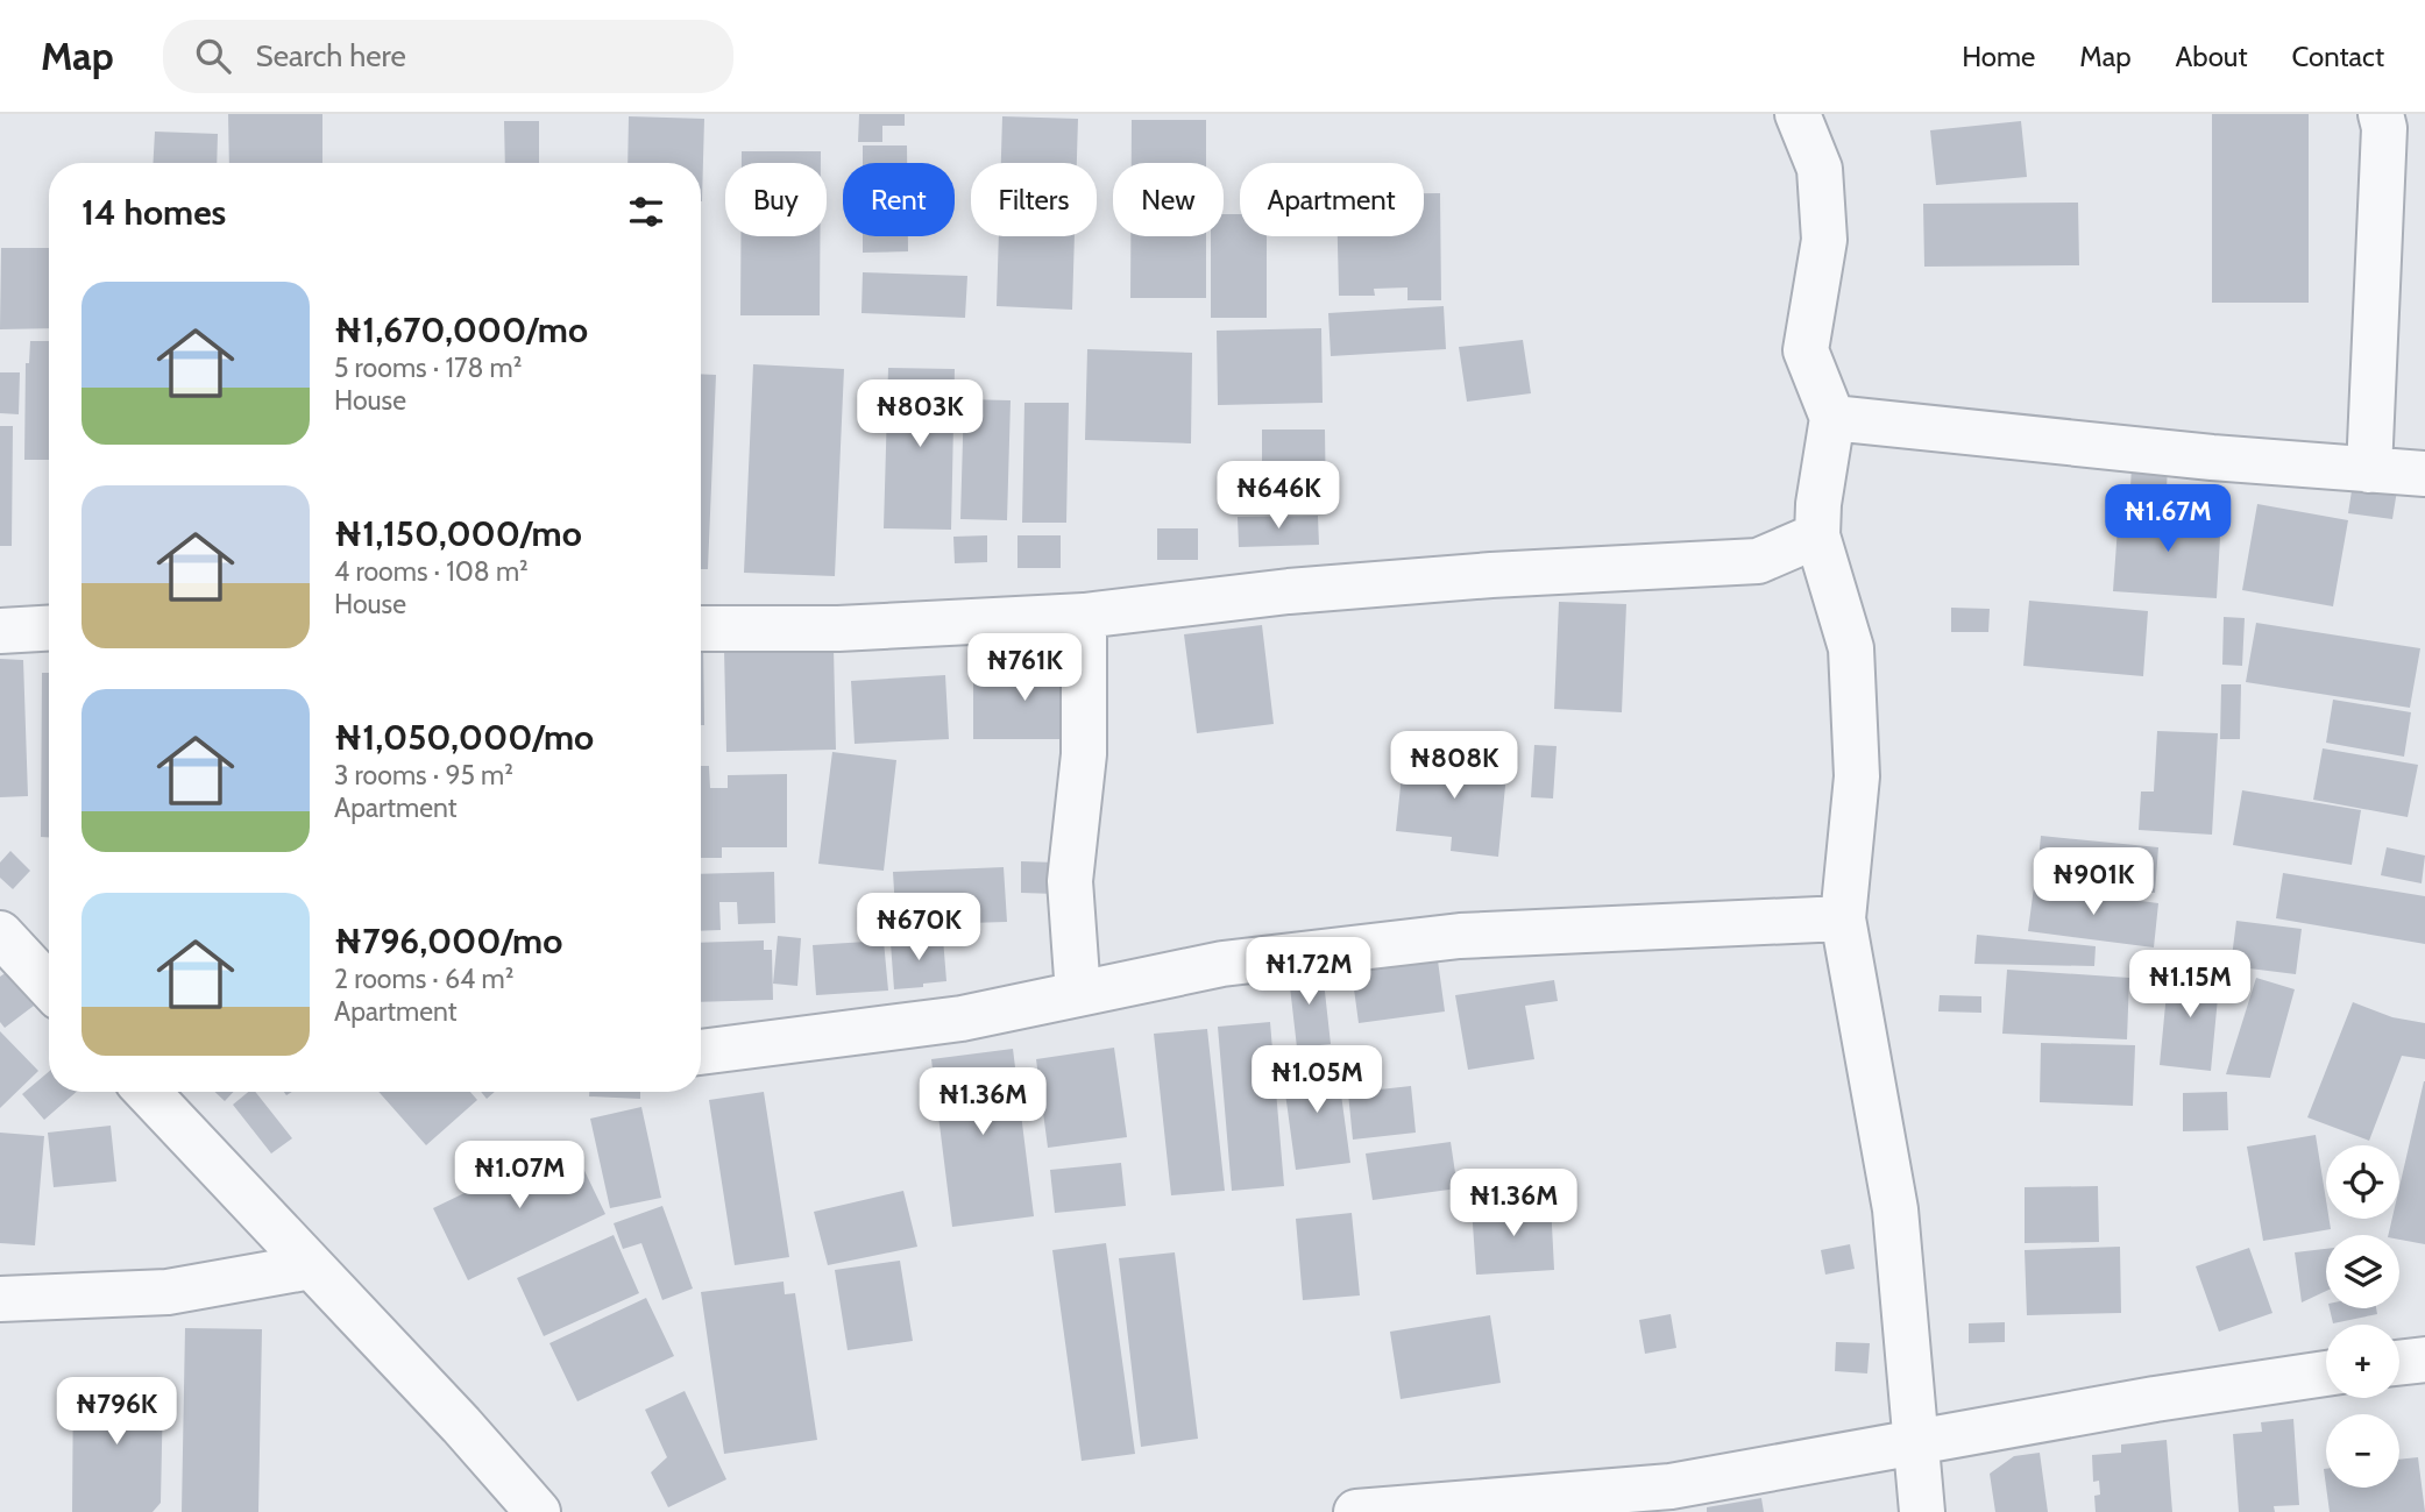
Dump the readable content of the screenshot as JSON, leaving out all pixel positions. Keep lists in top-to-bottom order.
{
  "page": {
    "header": "Map",
    "search": "Search here",
    "nav": [
      "Home",
      "Map",
      "About",
      "Contact"
    ],
    "chip": [
      "Buy",
      "Rent",
      "Filters",
      "New",
      "Apartment"
    ],
    "heading": "14 homes",
    "list": [
      {
        "name": "₦1,670,000/mo",
        "note": "5 rooms · 178 m² · House"
      },
      {
        "name": "₦1,150,000/mo",
        "note": "4 rooms · 108 m² · House"
      },
      {
        "name": "₦1,050,000/mo",
        "note": "3 rooms · 95 m² · Apartment"
      },
      {
        "name": "₦796,000/mo",
        "note": "2 rooms · 64 m² · Apartment"
      }
    ],
    "price": [
      "₦803K",
      "₦646K",
      "₦1.67M",
      "₦761K",
      "₦808K",
      "₦901K",
      "₦670K",
      "₦1.72M",
      "₦1.15M",
      "₦1.05M",
      "₦1.36M",
      "₦1.07M",
      "₦1.36M",
      "₦796K"
    ],
    "map_buttons": ["+", "−"]
  }
}
